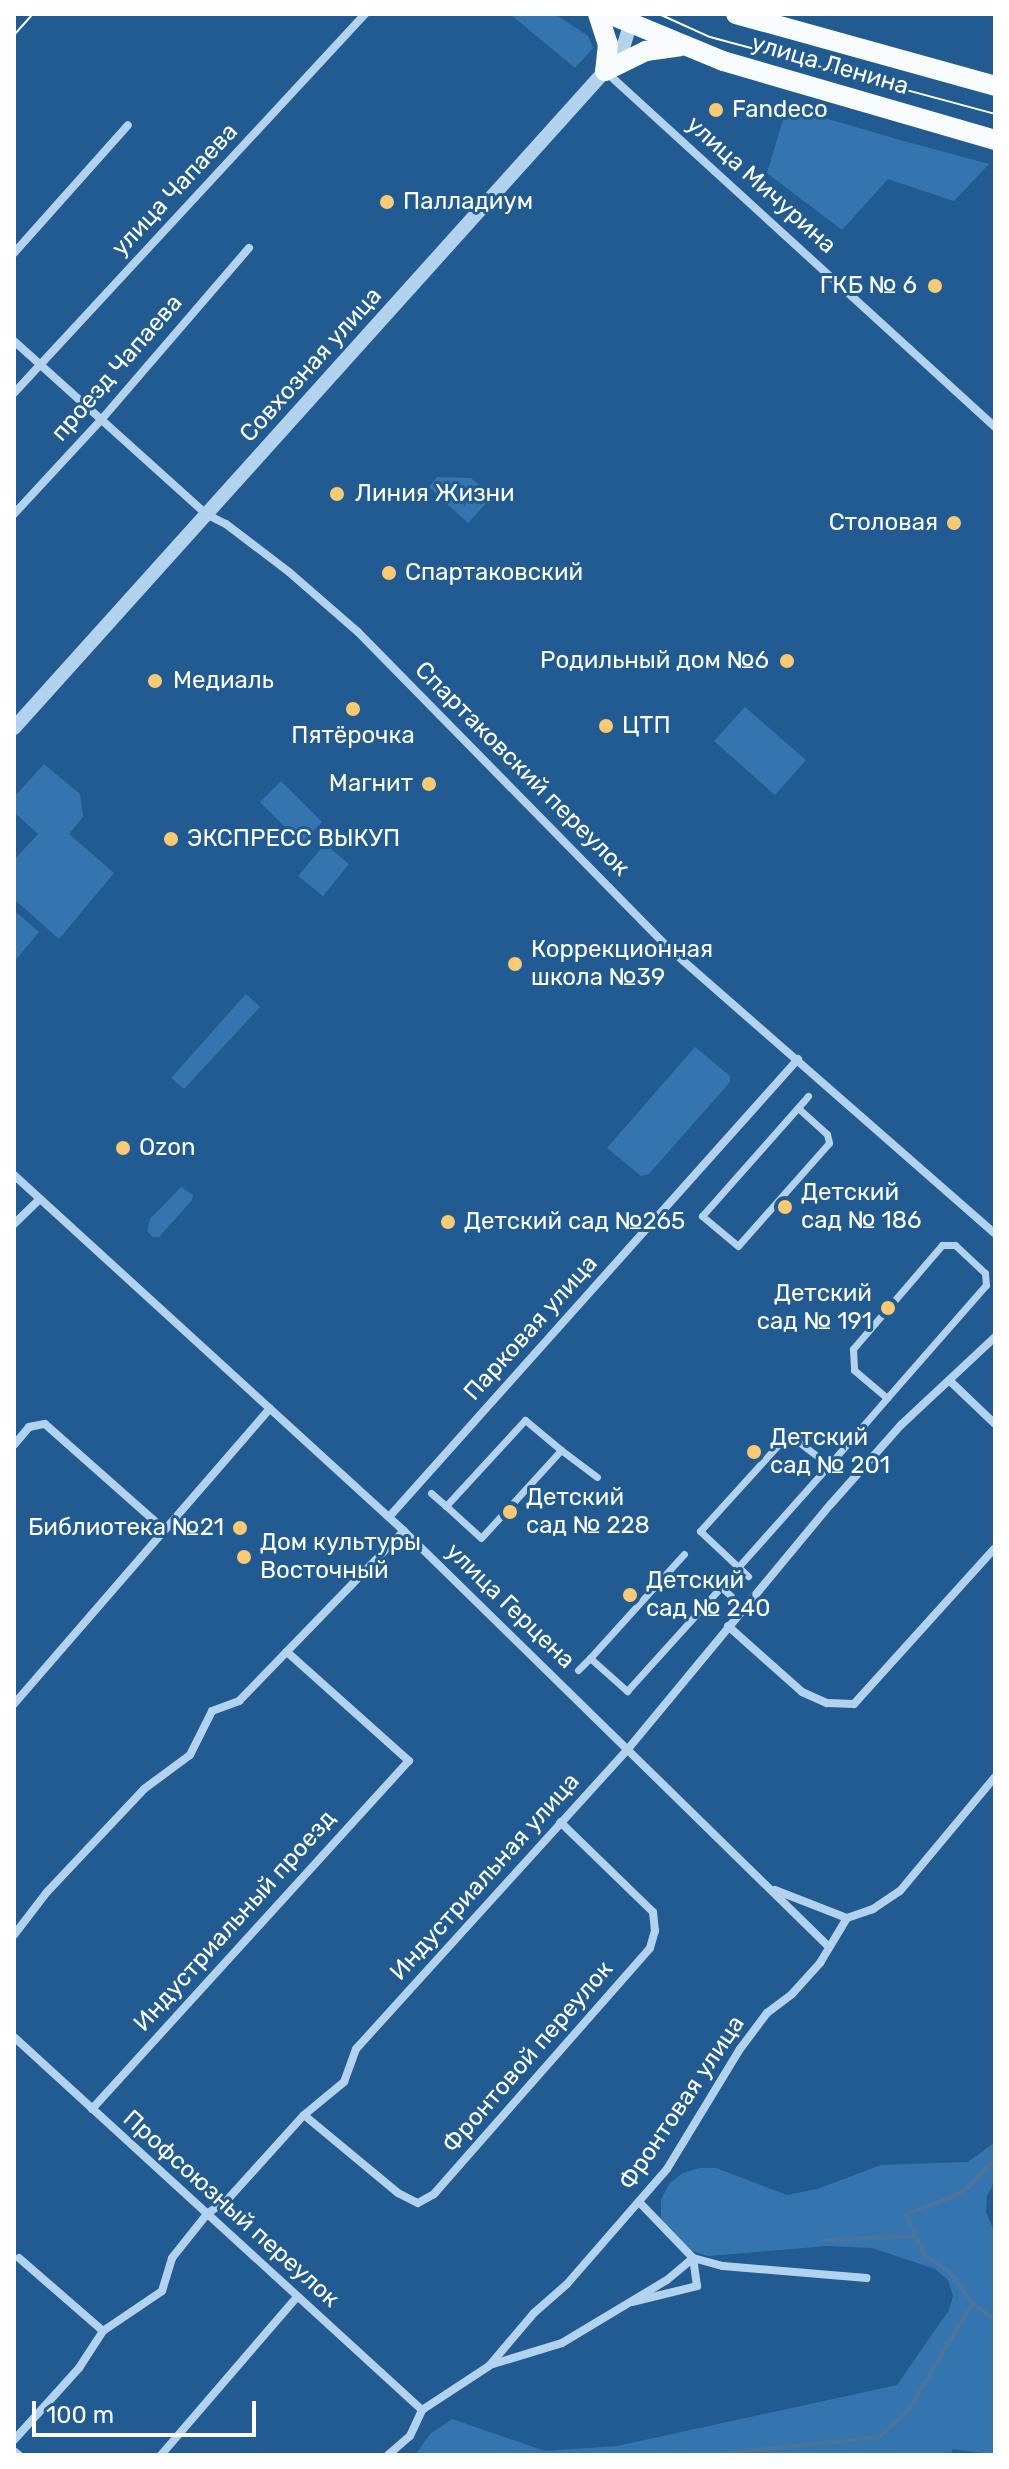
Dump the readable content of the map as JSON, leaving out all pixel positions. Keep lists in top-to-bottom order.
{
  "streets": {
    "main road": ["улица Ленина"],
    "street": [
      "улица Мичурина",
      "улица Чапаева",
      "Совхозная улица",
      "проезд Чапаева",
      "Спартаковский переулок",
      "Парковая улица",
      "улица Герцена",
      "Индустриальная улица",
      "Индустриальный проезд",
      "Фронтовой переулок",
      "Фронтовая улица",
      "Профсоюзный переулок"
    ]
  },
  "crossings": [
    ["улица Ленина", "Совхозная улица"],
    ["улица Мичурина", "Совхозная улица"],
    ["улица Чапаева", "Спартаковский переулок"],
    ["Совхозная улица", "Спартаковский переулок"],
    ["проезд Чапаева", "Спартаковский переулок"],
    ["Спартаковский переулок", "Парковая улица"],
    ["Парковая улица", "улица Герцена"],
    ["улица Герцена", "Индустриальная улица"],
    ["улица Герцена", "Фронтовая улица"],
    ["Индустриальная улица", "Фронтовой переулок"],
    ["Индустриальная улица", "Профсоюзный переулок"],
    ["Индустриальный проезд", "Профсоюзный переулок"],
    ["Фронтовая улица", "Профсоюзный переулок"]
  ],
  "places": [
    "Fandeco",
    "Палладиум",
    "ГКБ № 6",
    "Линия Жизни",
    "Столовая",
    "Спартаковский",
    "Родильный дом №6",
    "Медиаль",
    "Пятёрочка",
    "ЦТП",
    "Магнит",
    "ЭКСПРЕСС ВЫКУП",
    "Коррекционная школа №39",
    "Ozon",
    "Детский сад № 186",
    "Детский сад №265",
    "Детский сад № 191",
    "Детский сад № 201",
    "Детский сад № 228",
    "Библиотека №21",
    "Дом культуры Восточный",
    "Детский сад № 240"
  ],
  "scale_bar": "100 m"
}
